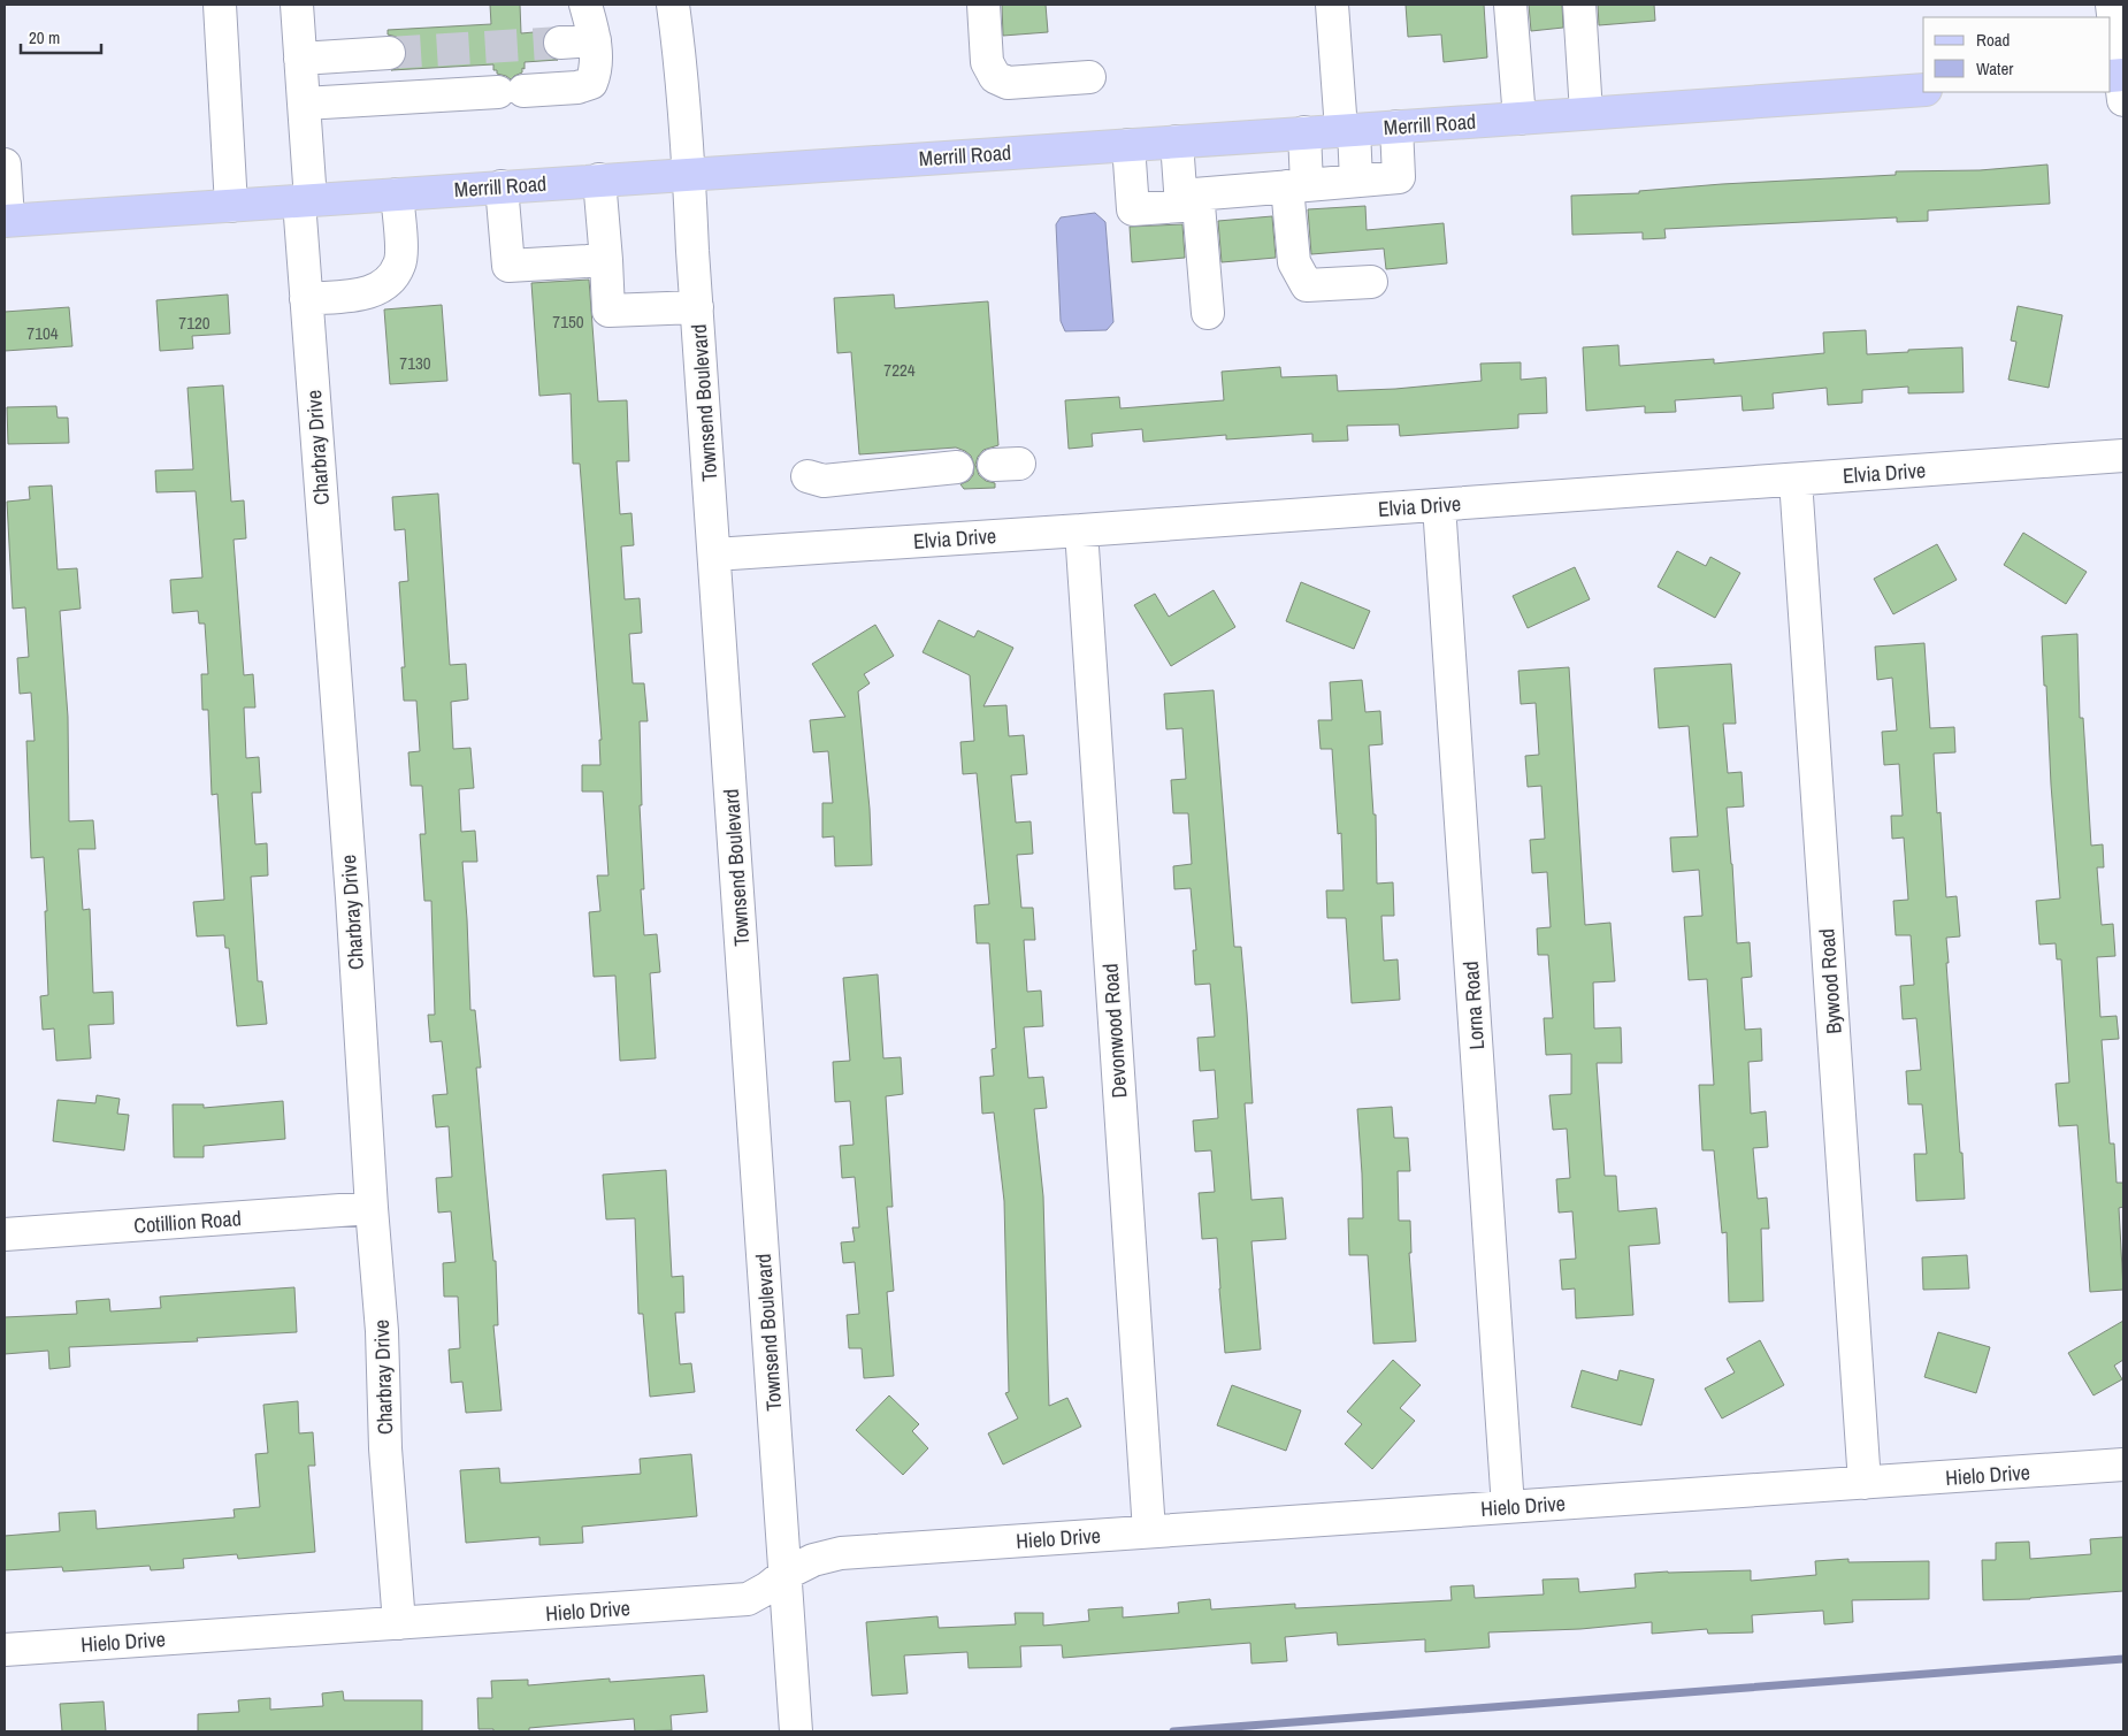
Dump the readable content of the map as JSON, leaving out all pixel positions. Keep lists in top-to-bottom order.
{
  "streets": {
    "main road": ["Merrill Road"],
    "street": [
      "Townsend Boulevard",
      "Charbray Drive",
      "Elvia Drive",
      "Bywood Road",
      "Lorna Road",
      "Devonwood Road",
      "Cotillion Road",
      "Hielo Drive"
    ]
  },
  "crossings": [
    ["Merrill Road", "Townsend Boulevard"],
    ["Merrill Road", "Charbray Drive"],
    ["Townsend Boulevard", "Elvia Drive"],
    ["Townsend Boulevard", "Hielo Drive"],
    ["Charbray Drive", "Cotillion Road"],
    ["Charbray Drive", "Hielo Drive"],
    ["Elvia Drive", "Bywood Road"],
    ["Elvia Drive", "Lorna Road"],
    ["Elvia Drive", "Devonwood Road"],
    ["Bywood Road", "Hielo Drive"],
    ["Lorna Road", "Hielo Drive"],
    ["Devonwood Road", "Hielo Drive"]
  ],
  "house_numbers": [
    "7150",
    "7120",
    "7104",
    "7130",
    "7224"
  ],
  "legend": ["Road", "Water"],
  "scale_bar": "20 m"
}
